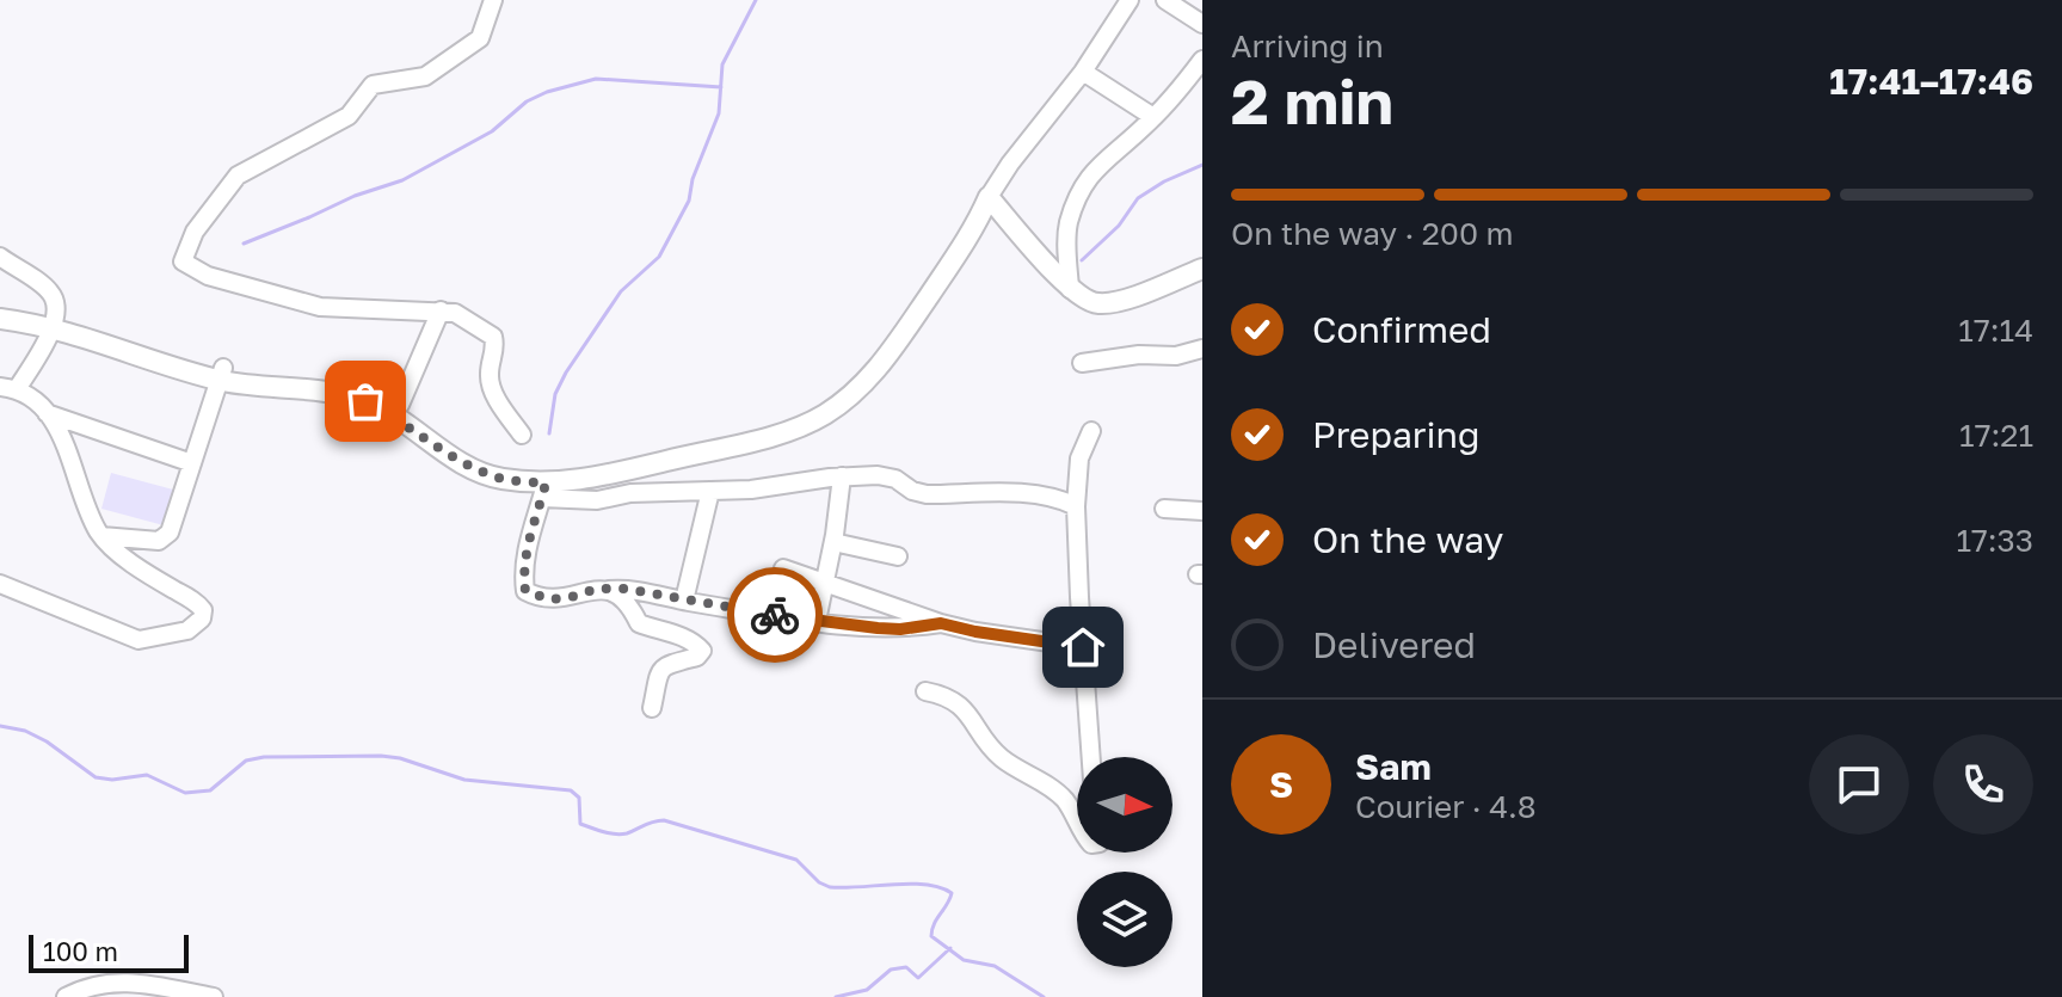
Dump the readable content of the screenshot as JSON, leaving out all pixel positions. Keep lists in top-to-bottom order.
{
  "scale_bar": "100 m",
  "north": "right",
  "page": {
    "heading": ["2 min", "Arriving in", "17:41–17:46"],
    "panel": ["Sam", "Courier · 4.8"],
    "bar": "On the way · 200 m",
    "list": [
      ["Confirmed", "17:14"],
      ["Preparing", "17:21"],
      ["On the way", "17:33"],
      "Delivered"
    ],
    "round": "S",
    "scale": "100 m"
  }
}
